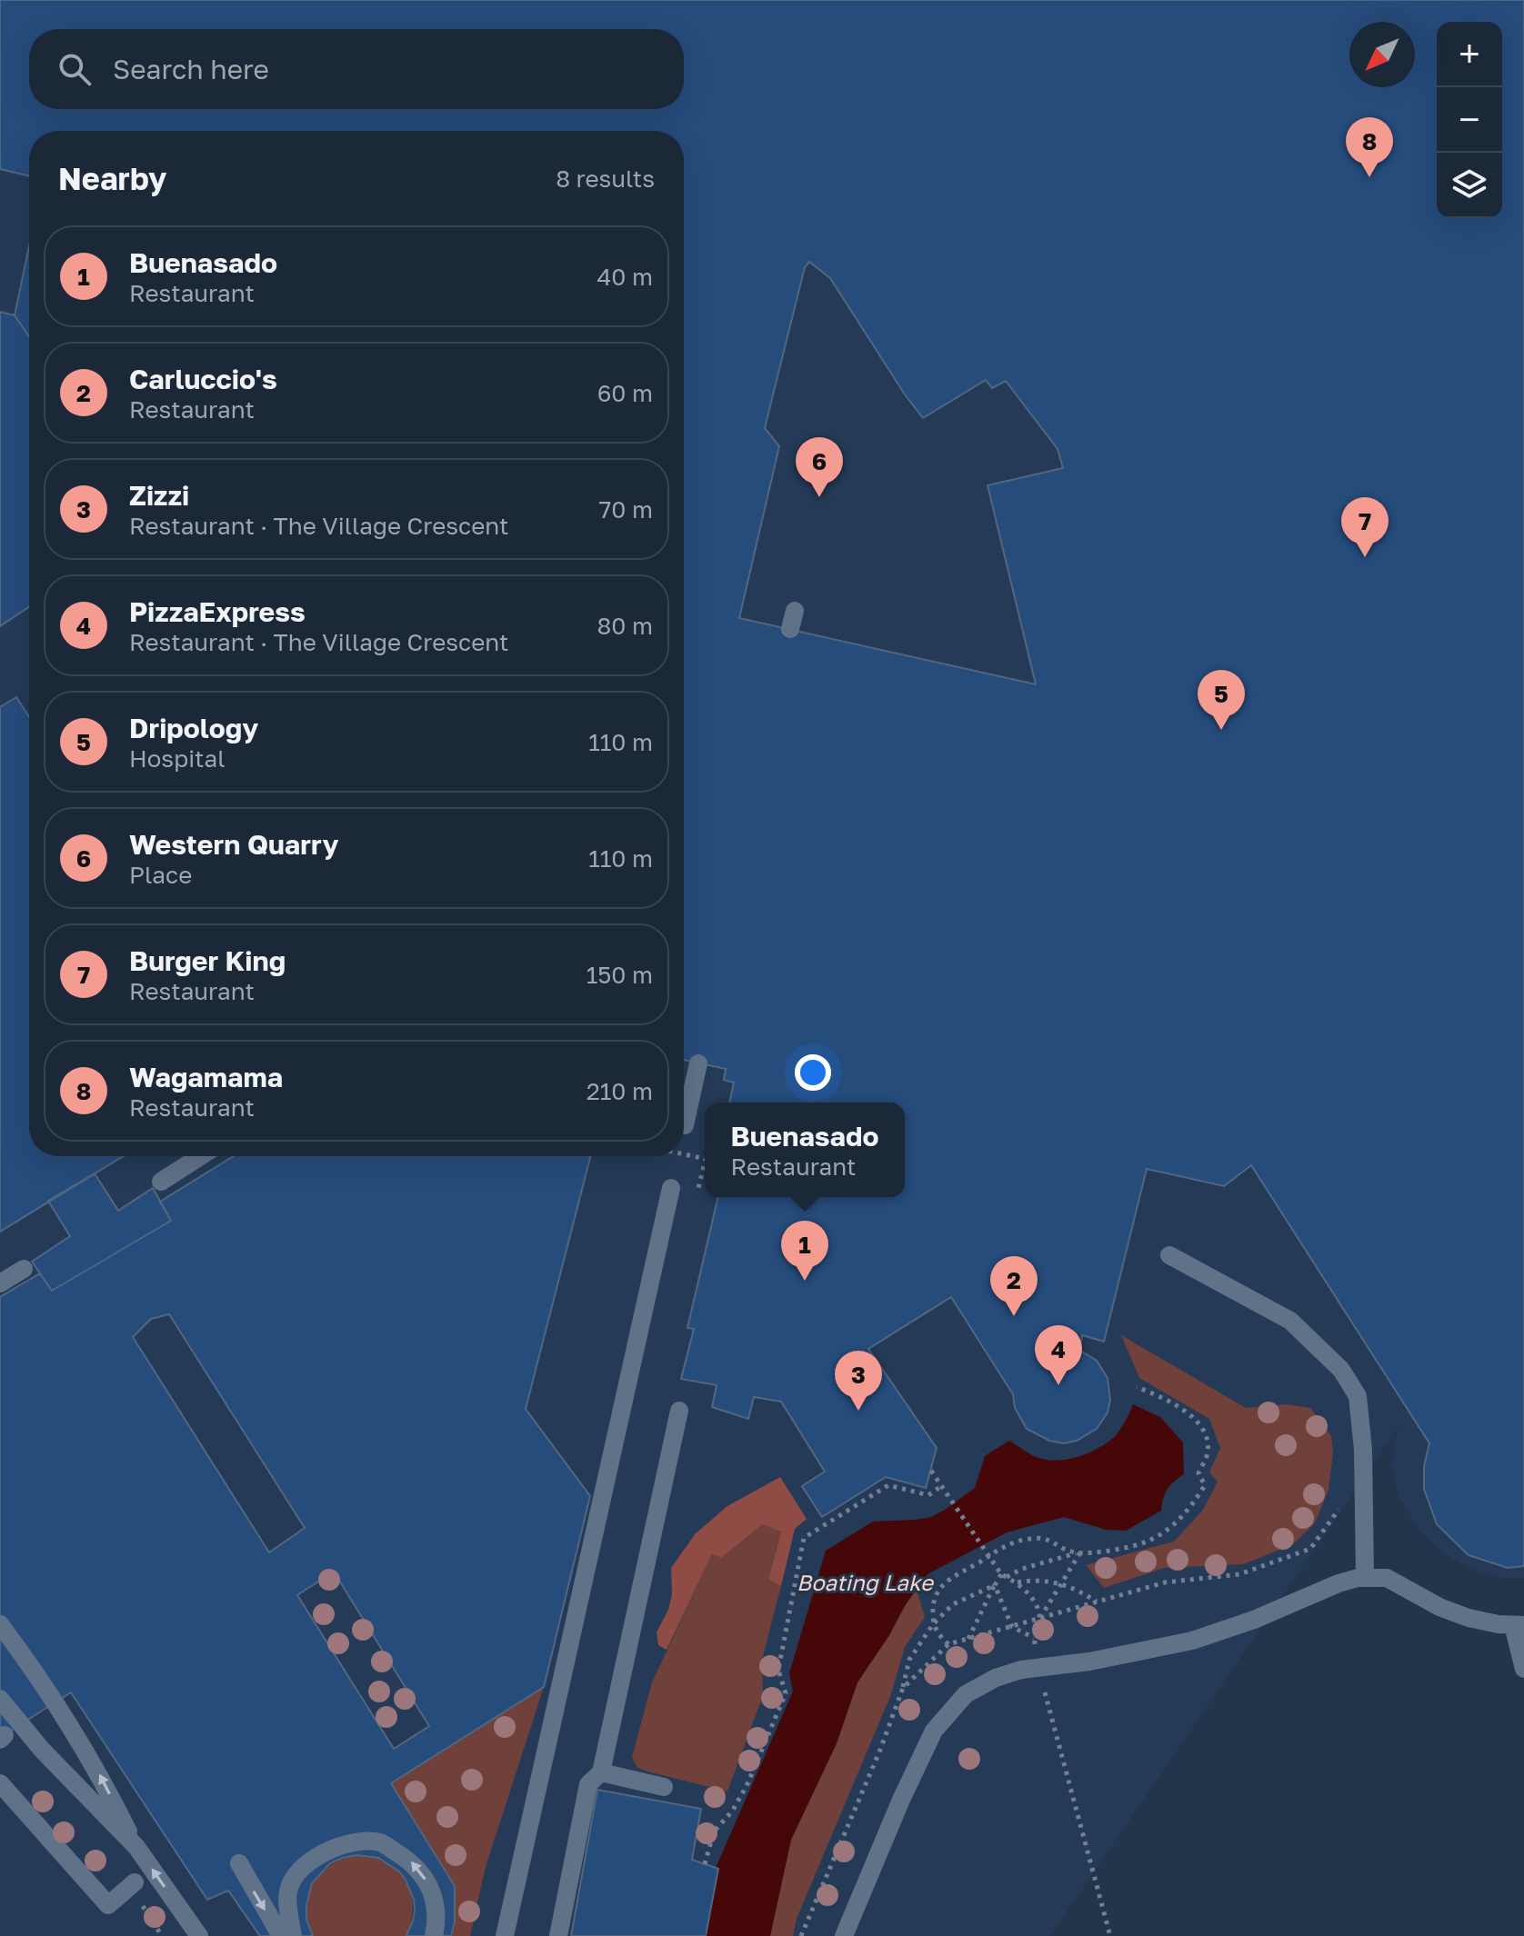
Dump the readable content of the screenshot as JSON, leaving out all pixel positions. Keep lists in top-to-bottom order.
{
  "water": ["Boating Lake"],
  "north": "bottom left",
  "page": {
    "map_buttons": ["+", "−"],
    "search": "Search here",
    "pins": [
      "8",
      "6",
      "7",
      "5",
      "1",
      "2",
      "4",
      "3"
    ],
    "heading": ["Nearby", "8 results"],
    "list": [
      {
        "mark": "1",
        "name": "Buenasado",
        "note": "Restaurant",
        "value": "40 m"
      },
      {
        "mark": "2",
        "name": "Carluccio's",
        "note": "Restaurant",
        "value": "60 m"
      },
      {
        "mark": "3",
        "name": "Zizzi",
        "note": "Restaurant · The Village Crescent",
        "value": "70 m"
      },
      {
        "mark": "4",
        "name": "PizzaExpress",
        "note": "Restaurant · The Village Crescent",
        "value": "80 m"
      },
      {
        "mark": "5",
        "name": "Dripology",
        "note": "Hospital",
        "value": "110 m"
      },
      {
        "mark": "6",
        "name": "Western Quarry",
        "note": "Place",
        "value": "110 m"
      },
      {
        "mark": "7",
        "name": "Burger King",
        "note": "Restaurant",
        "value": "150 m"
      },
      {
        "mark": "8",
        "name": "Wagamama",
        "note": "Restaurant",
        "value": "210 m"
      }
    ],
    "popup": ["Buenasado", "Restaurant"]
  }
}
